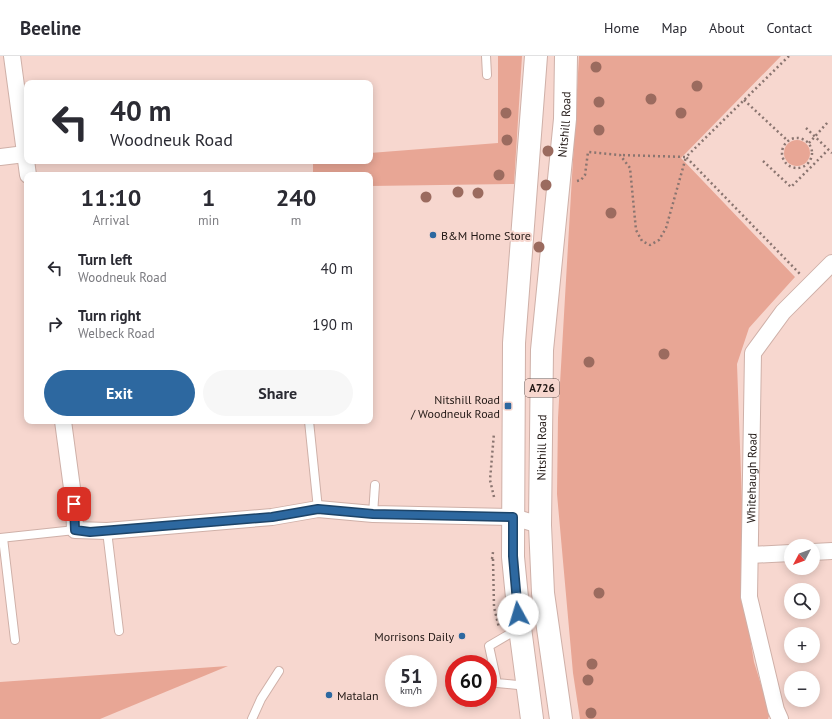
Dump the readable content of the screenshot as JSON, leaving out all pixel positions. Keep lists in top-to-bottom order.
{
  "streets": {
    "main road": ["Nitshill Road", "A726"],
    "street": ["Whitehaugh Road"]
  },
  "places": {
    "other": ["B&M Home Store", "Morrisons Daily", "Matalan"],
    "transit": ["Nitshill Road / Woodneuk Road"]
  },
  "north": "bottom left",
  "page": {
    "header": "Beeline",
    "nav": [
      "Home",
      "Map",
      "About",
      "Contact"
    ],
    "turn": ["40 m", "Woodneuk Road"],
    "eta": [
      "11:10",
      "Arrival",
      "1",
      "min",
      "240",
      "m"
    ],
    "list": [
      {
        "name": "Turn left",
        "note": "Woodneuk Road",
        "value": "40 m"
      },
      {
        "name": "Turn right",
        "note": "Welbeck Road",
        "value": "190 m"
      }
    ],
    "buttons": ["Exit", "Share"],
    "map_buttons": ["+", "−"],
    "speed": "51 km/h",
    "limit": "60"
  }
}
